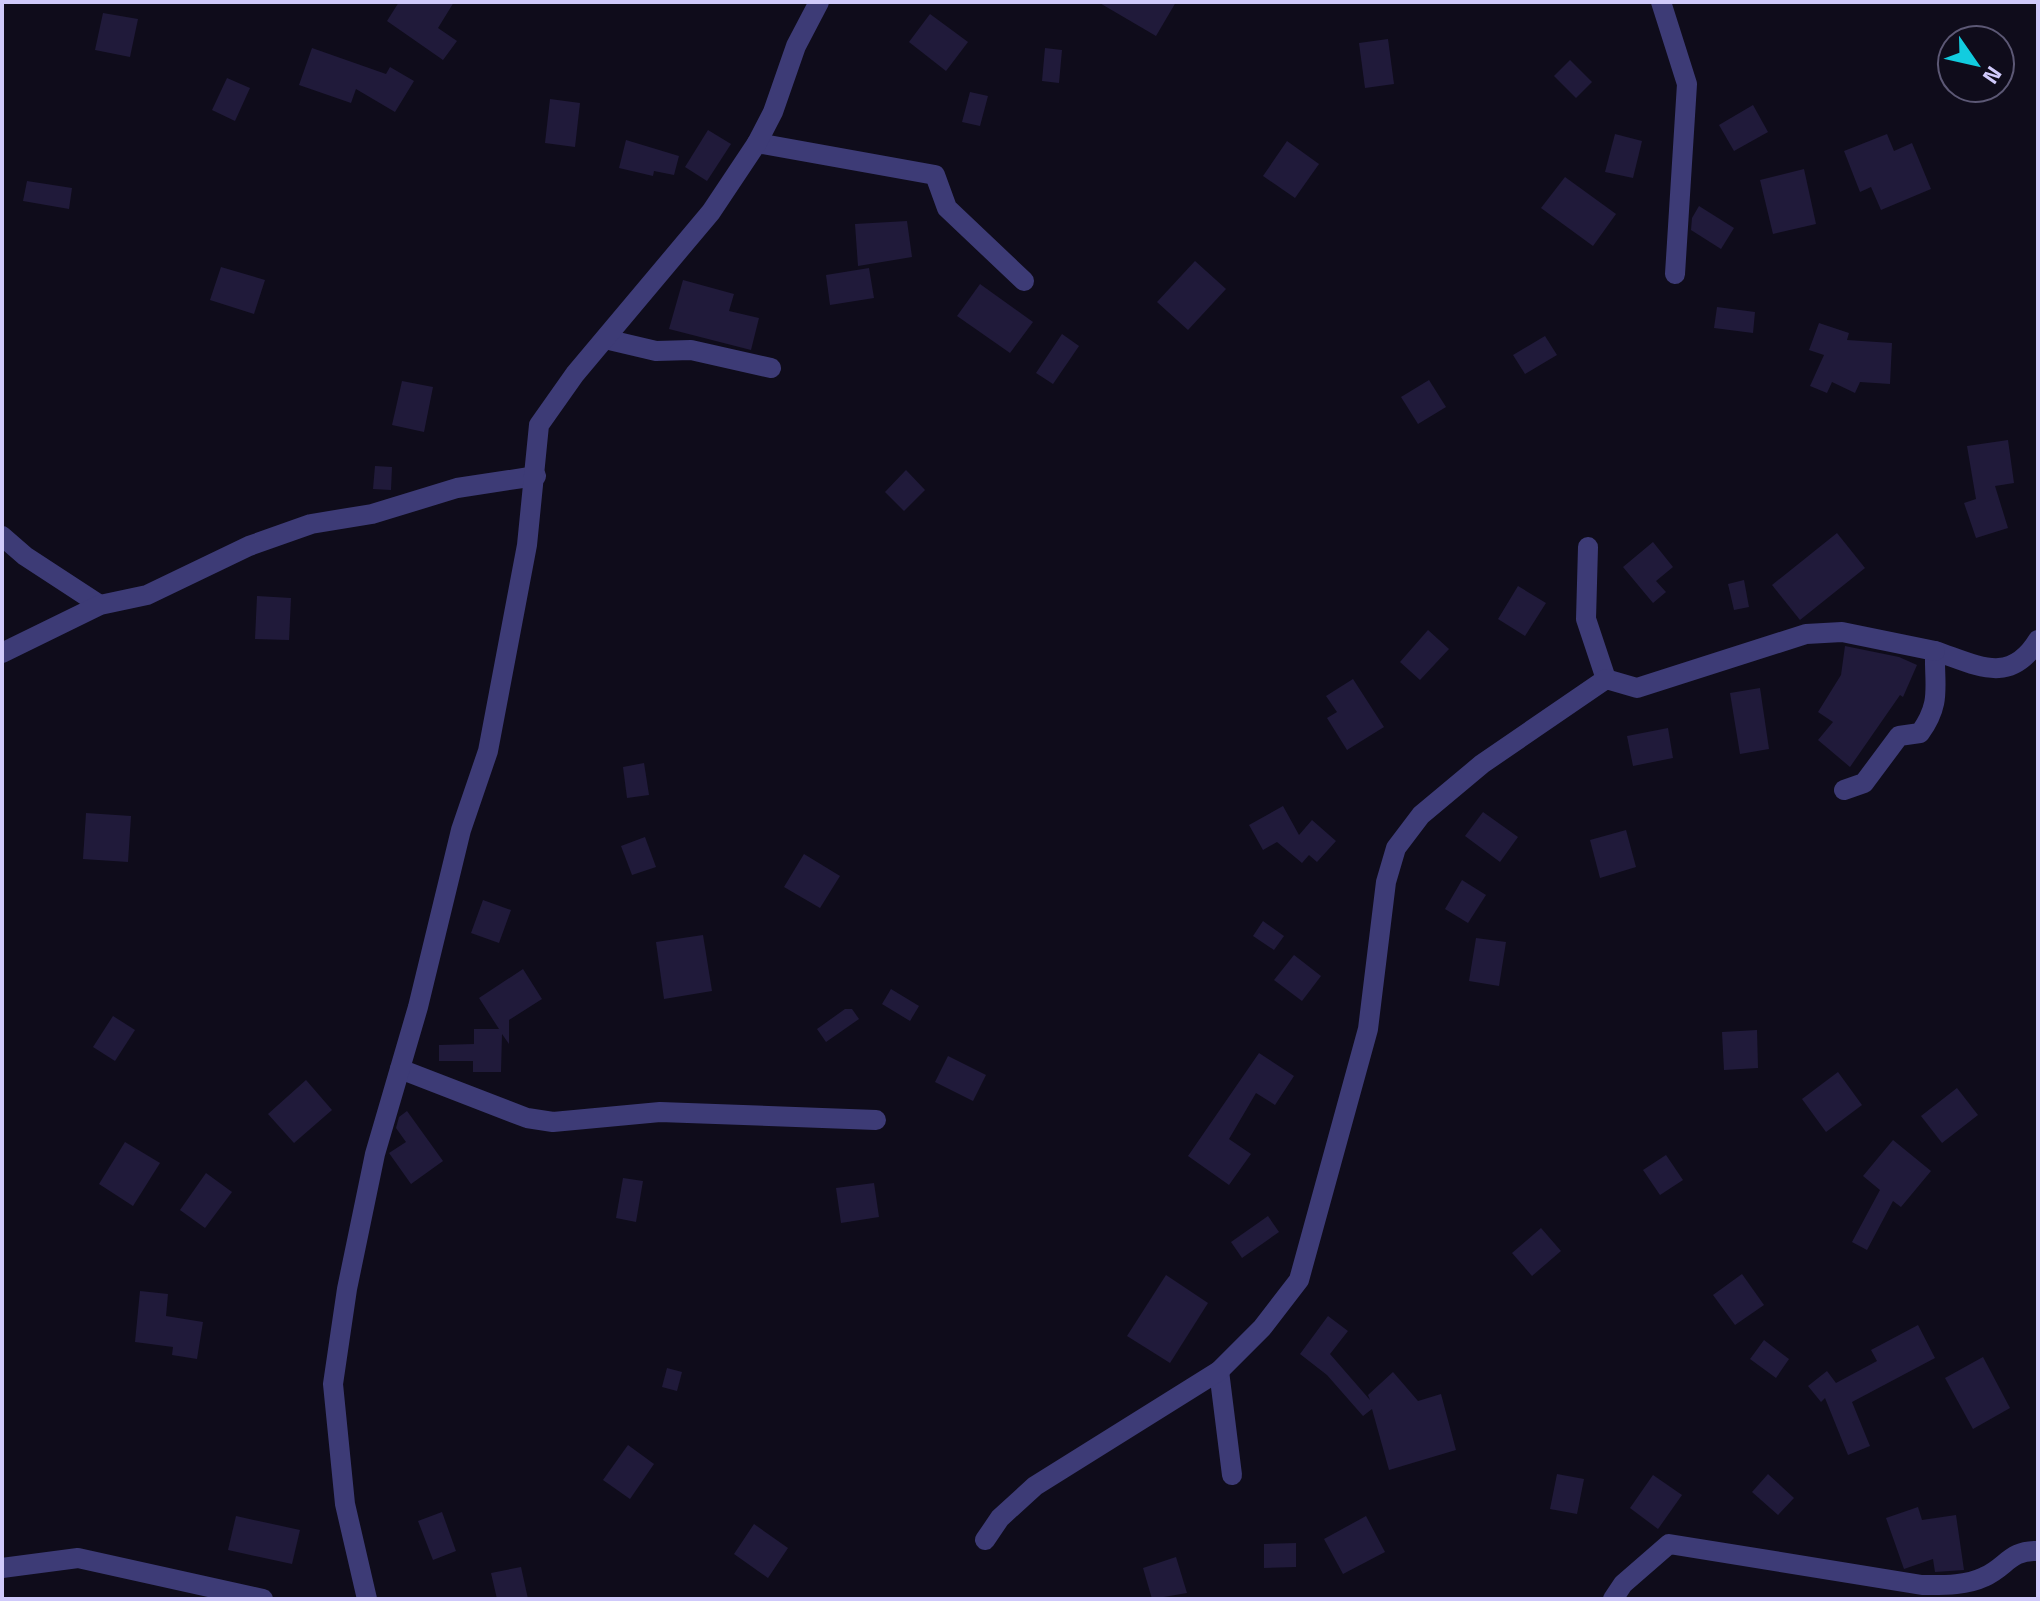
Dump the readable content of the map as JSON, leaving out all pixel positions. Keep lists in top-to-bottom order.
{
  "north": "bottom right"
}
